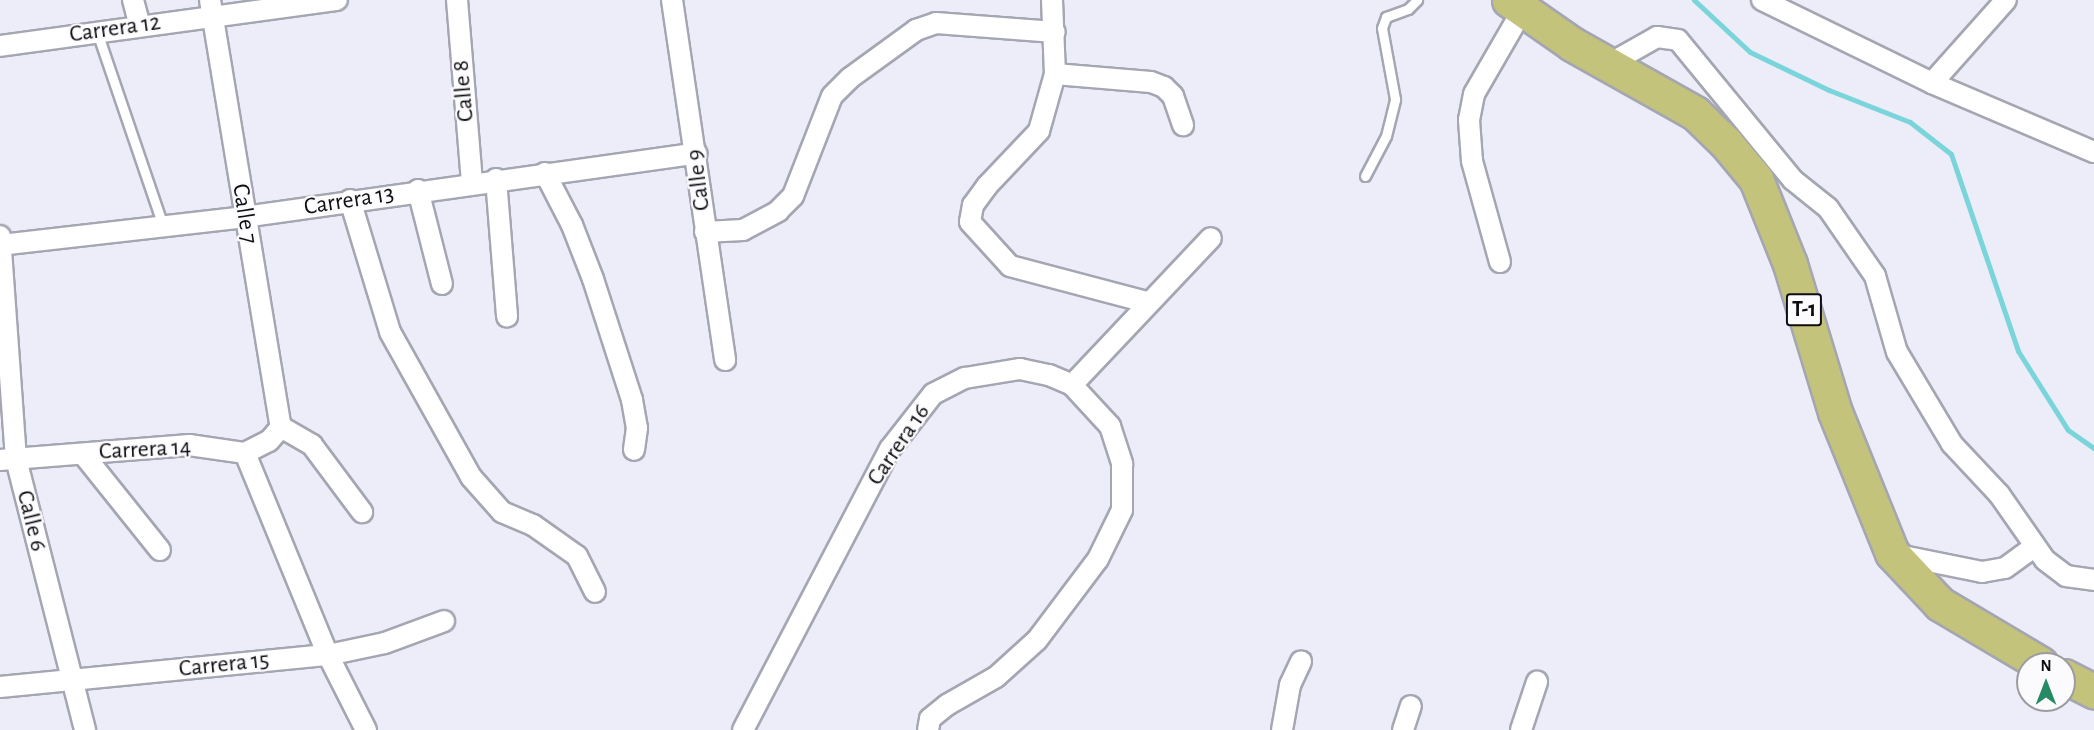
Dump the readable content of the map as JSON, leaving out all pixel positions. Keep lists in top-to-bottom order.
{
  "streets": {
    "highway": ["T-1"],
    "street": [
      "Carrera 12",
      "Calle 8",
      "Calle 9",
      "Carrera 13",
      "Calle 7",
      "Carrera 16",
      "Carrera 14",
      "Calle 6",
      "Carrera 15"
    ]
  },
  "crossings": [
    ["Carrera 12", "Calle 7"],
    ["Calle 8", "Carrera 13"],
    ["Calle 9", "Carrera 13"],
    ["Carrera 13", "Calle 7"],
    ["Carrera 13", "Calle 6"],
    ["Carrera 14", "Calle 6"],
    ["Calle 6", "Carrera 15"]
  ],
  "north": "top"
}
